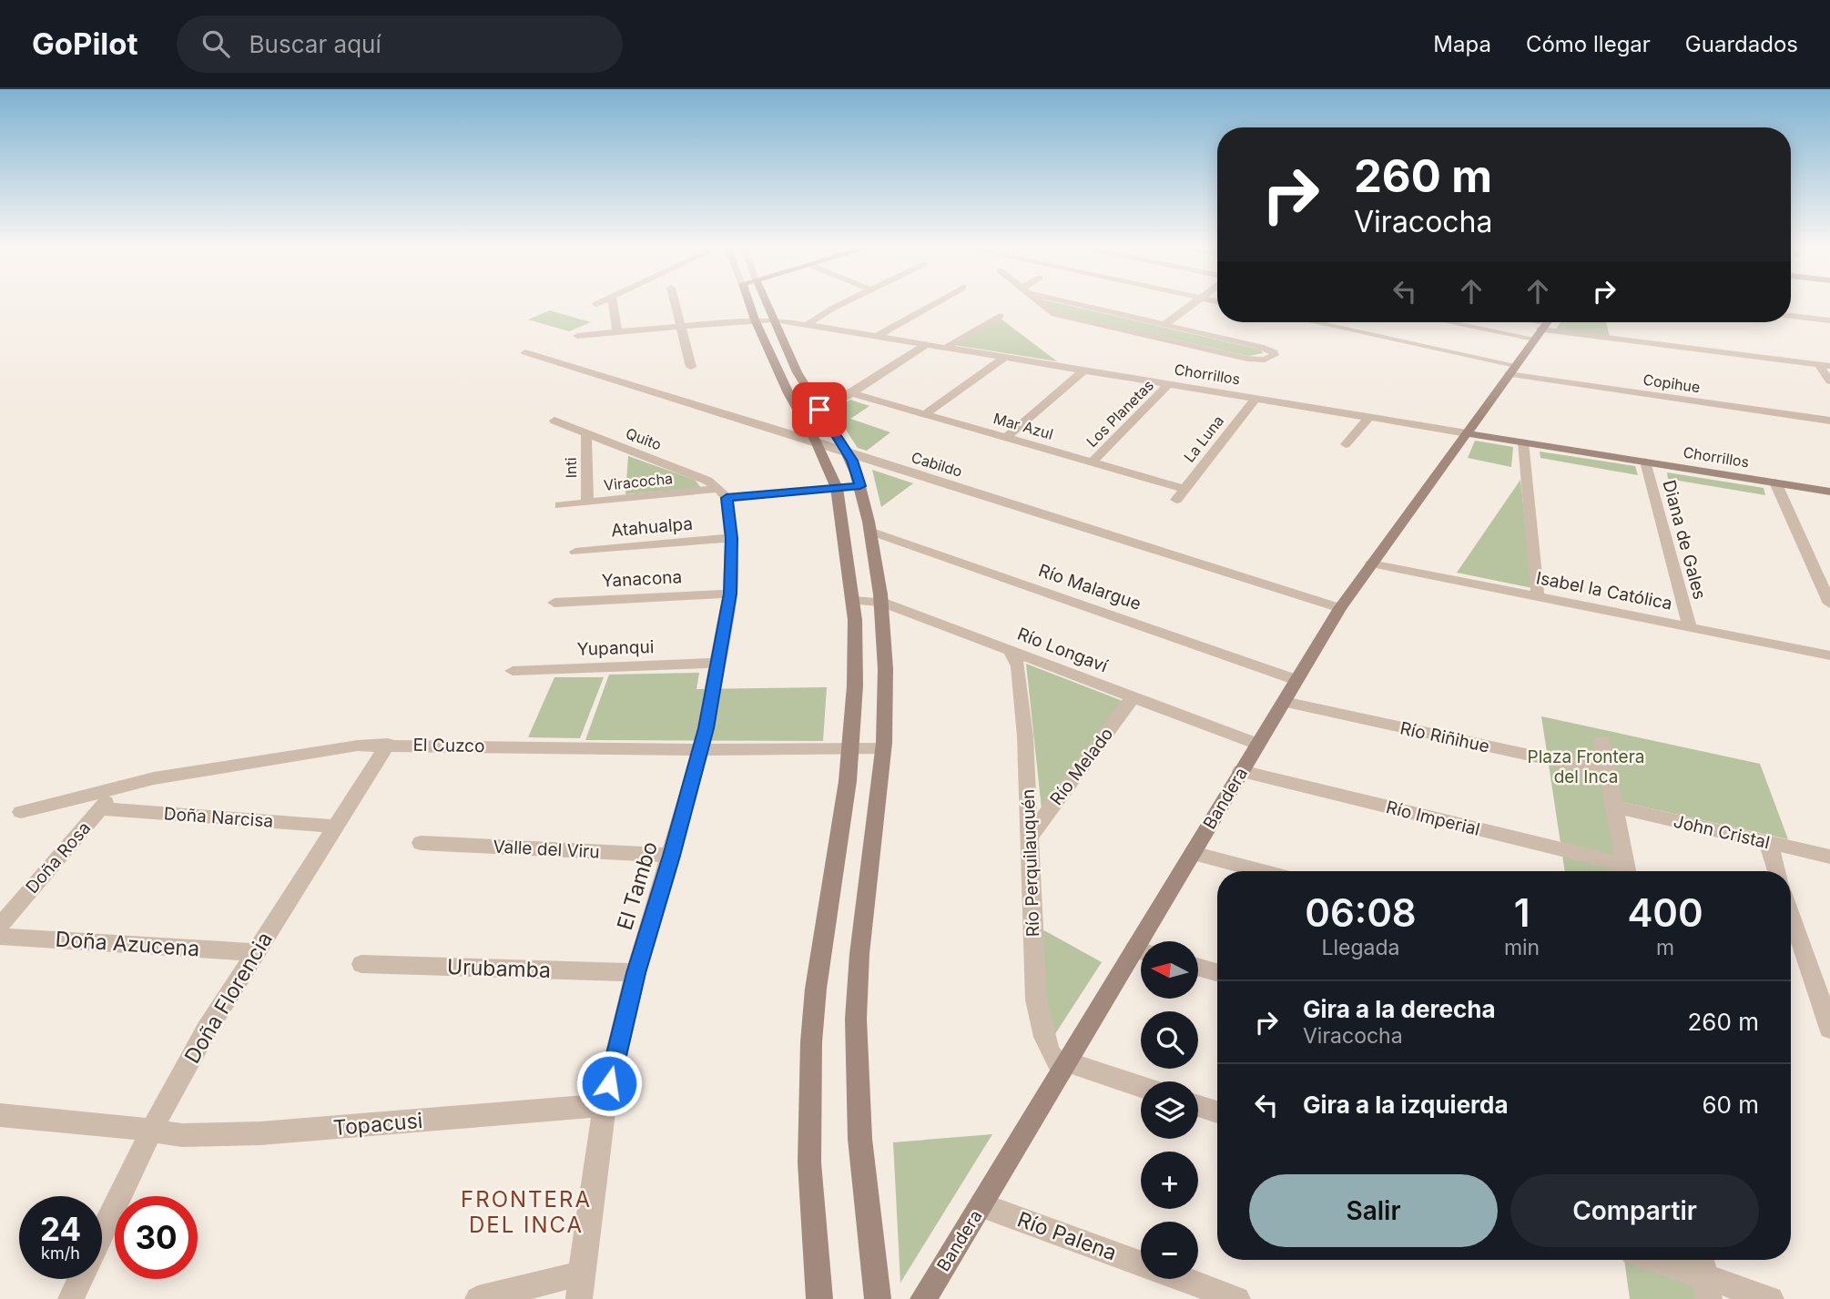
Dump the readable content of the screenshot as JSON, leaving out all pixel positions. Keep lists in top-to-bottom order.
{
  "streets": {
    "street": [
      "Chorrillos",
      "Copihue",
      "Los Planetas",
      "Mar Azul",
      "Quito",
      "La Luna",
      "Cabildo",
      "Inti",
      "Viracocha",
      "Atahualpa",
      "Diana de Gales",
      "Yanacona",
      "Río Malargue",
      "Isabel la Católica",
      "Yupanqui",
      "Río Longaví",
      "Río Riñihue",
      "El Cuzco",
      "Río Melado",
      "Bandera",
      "Doña Narcisa",
      "Río Imperial",
      "John Cristal",
      "Valle del Viru",
      "Doña Rosa",
      "Río Perquilauquén",
      "El Tambo",
      "Doña Azucena",
      "Urubamba",
      "Doña Florencia",
      "Topacusi",
      "Río Palena"
    ]
  },
  "crossings": [
    ["Chorrillos", "Los Planetas"],
    ["Chorrillos", "La Luna"],
    ["Chorrillos", "Diana de Gales"],
    ["Chorrillos", "Bandera"],
    ["Copihue", "Bandera"],
    ["Los Planetas", "Mar Azul"],
    ["Mar Azul", "La Luna"],
    ["Quito", "Inti"],
    ["Quito", "Viracocha"],
    ["Quito", "El Tambo"],
    ["Cabildo", "Bandera"],
    ["Inti", "Viracocha"],
    ["Viracocha", "El Tambo"],
    ["Atahualpa", "El Tambo"],
    ["Diana de Gales", "Isabel la Católica"],
    ["Yanacona", "El Tambo"],
    ["Río Malargue", "Bandera"],
    ["Isabel la Católica", "Bandera"],
    ["Yupanqui", "El Tambo"],
    ["Río Longaví", "Río Melado"],
    ["Río Longaví", "Bandera"],
    ["Río Longaví", "Río Perquilauquén"],
    ["Río Riñihue", "Bandera"],
    ["El Cuzco", "Doña Rosa"],
    ["El Cuzco", "El Tambo"],
    ["El Cuzco", "Doña Florencia"],
    ["Río Melado", "Río Perquilauquén"],
    ["Bandera", "Río Imperial"],
    ["Bandera", "Río Perquilauquén"],
    ["Bandera", "Río Palena"],
    ["Doña Narcisa", "Doña Rosa"],
    ["Doña Narcisa", "Doña Florencia"],
    ["Valle del Viru", "El Tambo"],
    ["El Tambo", "Urubamba"],
    ["El Tambo", "Topacusi"],
    ["Doña Azucena", "Doña Florencia"],
    ["Doña Florencia", "Topacusi"]
  ],
  "districts": ["FRONTERA DEL INCA"],
  "parks": ["Plaza Frontera del Inca"],
  "north": "left",
  "page": {
    "header": "GoPilot",
    "search": "Buscar aquí",
    "nav": ["Mapa", "Cómo llegar", "Guardados"],
    "turn": ["260 m", "Viracocha"],
    "eta": [
      "06:08",
      "Llegada",
      "1",
      "min",
      "400",
      "m"
    ],
    "map_buttons": ["+", "−"],
    "list": [
      {
        "name": "Gira a la derecha",
        "note": "Viracocha",
        "value": "260 m"
      },
      {
        "name": "Gira a la izquierda",
        "value": "60 m"
      }
    ],
    "buttons": ["Salir", "Compartir"],
    "speed": "24 km/h",
    "limit": "30"
  }
}
